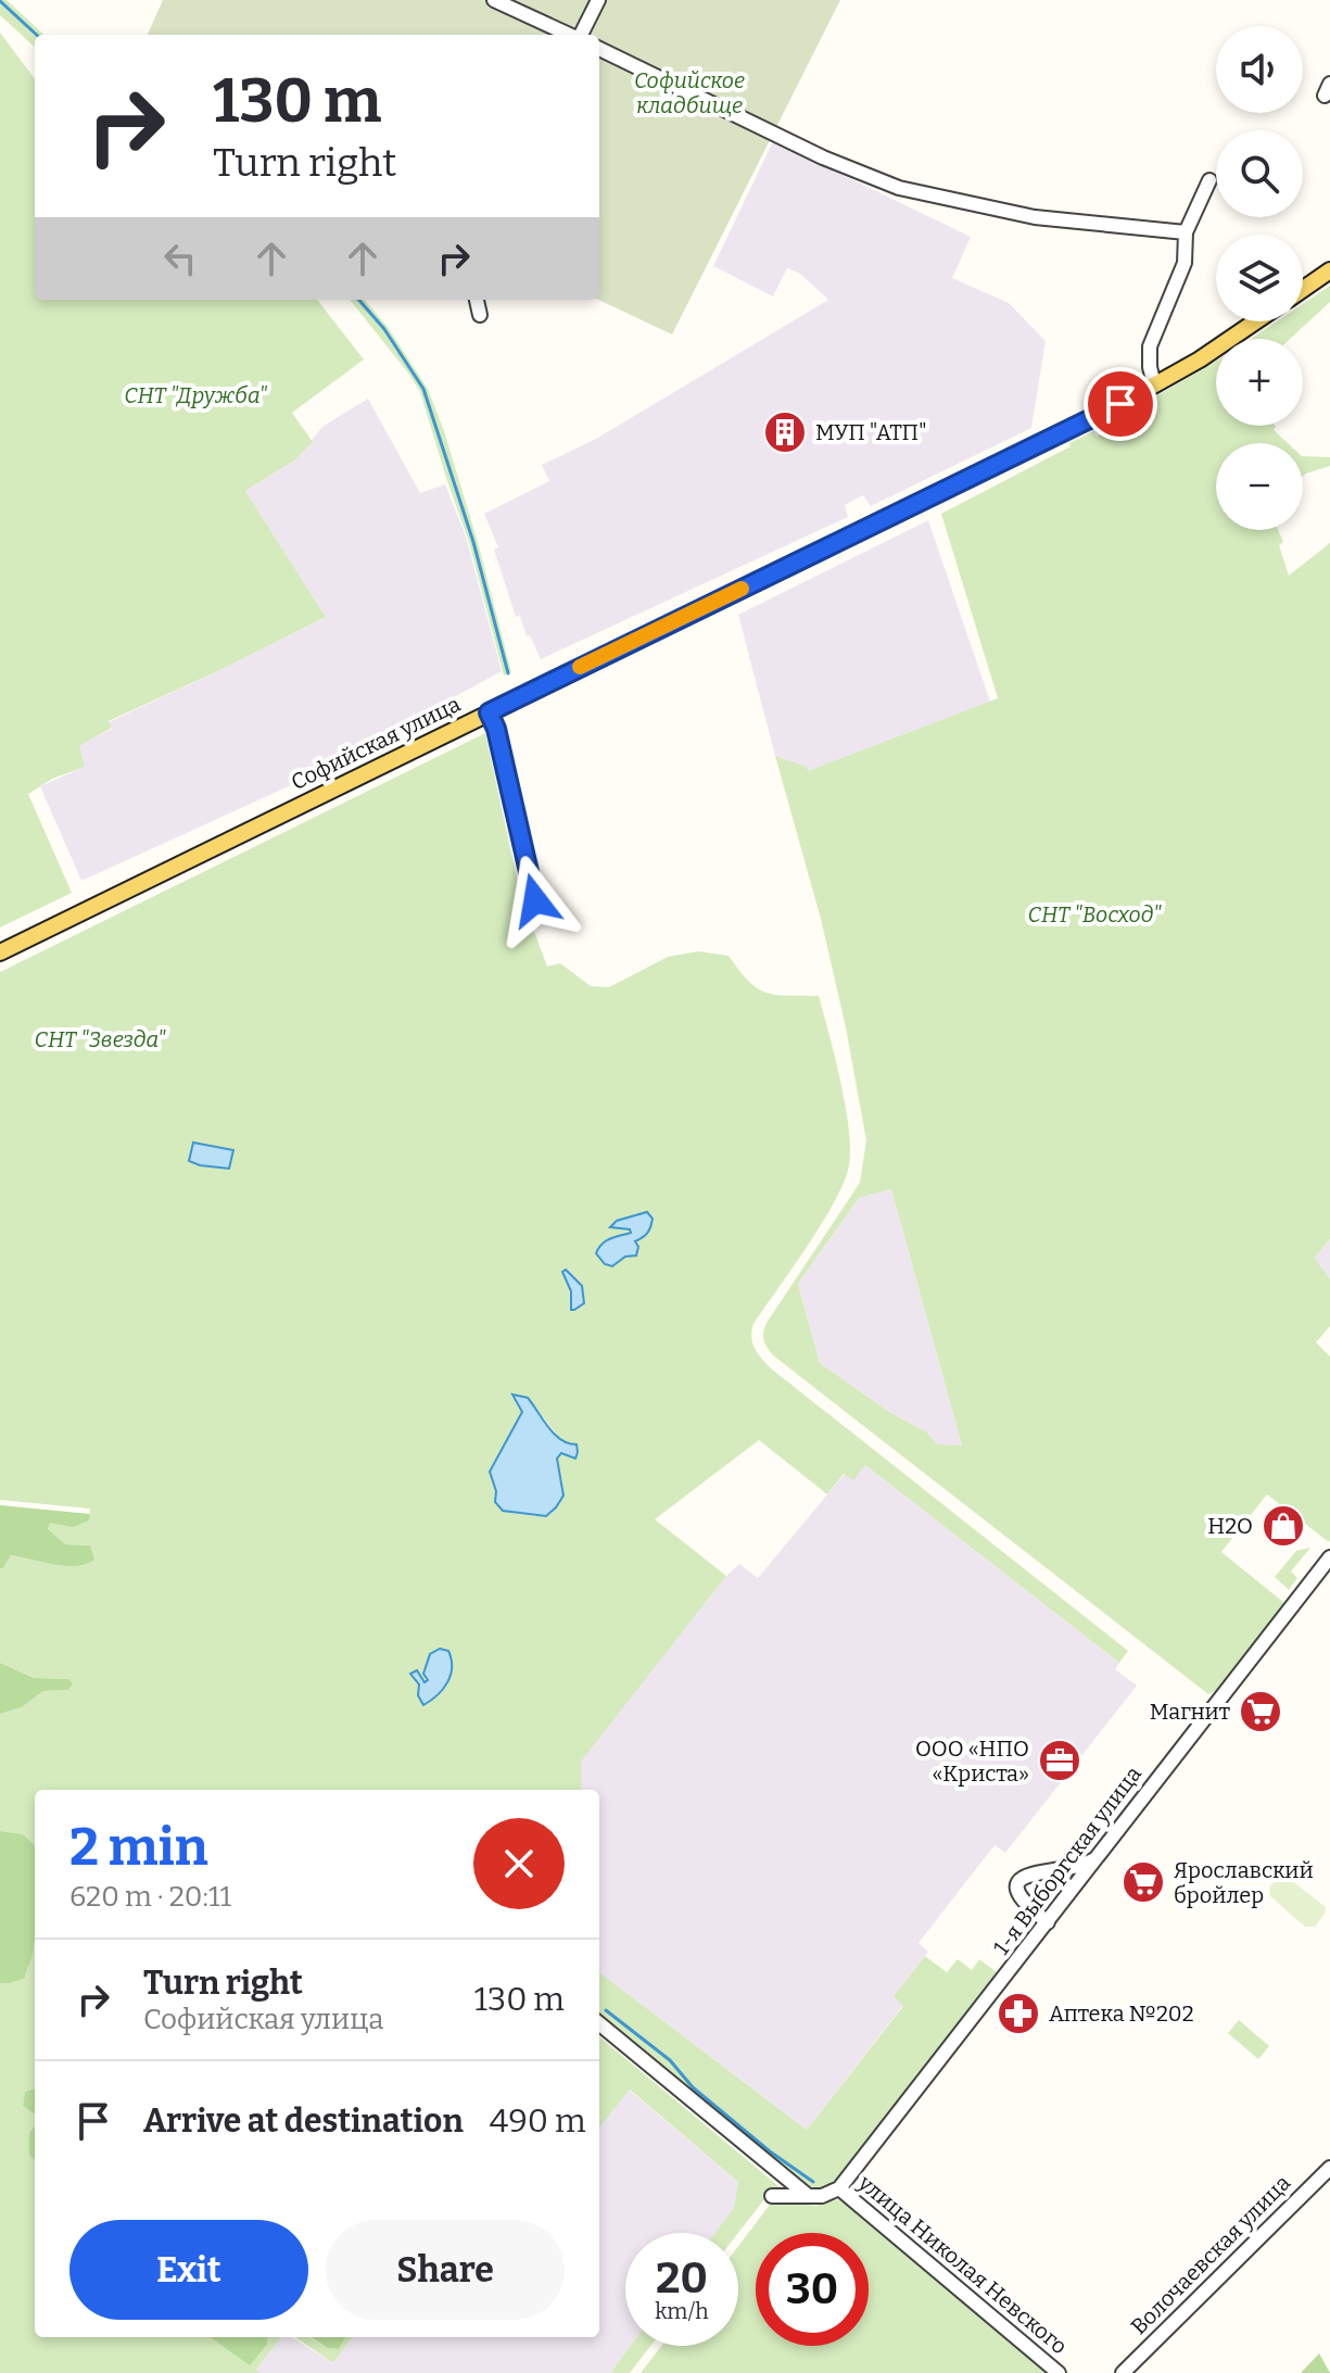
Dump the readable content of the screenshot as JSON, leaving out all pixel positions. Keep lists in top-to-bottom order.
{
  "streets": {
    "main road": ["Софийская улица"],
    "street": ["1-я Выборгская улица", "Волочаевская улица", "улица Николая Невского"]
  },
  "crossings": [
    ["1-я Выборгская улица", "улица Николая Невского"]
  ],
  "parks": [
    "Софийское кладбище",
    "СНТ \"Дружба\"",
    "СНТ \"Восход\"",
    "СНТ \"Звезда\""
  ],
  "places": {
    "building": ["МУП \"АТП\""],
    "shop": ["H2O"],
    "supermarket": ["Магнит", "Ярославский бройлер"],
    "office": ["ООО «НПО «Криста»"],
    "pharmacy": ["Аптека №202"]
  },
  "page": {
    "map_buttons": ["+", "−"],
    "turn": ["130 m", "Turn right"],
    "heading": ["2 min", "620 m · 20:11"],
    "list": [
      {
        "name": "Turn right",
        "note": "Софийская улица",
        "value": "130 m"
      },
      {
        "name": "Arrive at destination",
        "value": "490 m"
      }
    ],
    "buttons": ["Exit", "Share"],
    "speed": "20 km/h",
    "limit": "30"
  }
}
